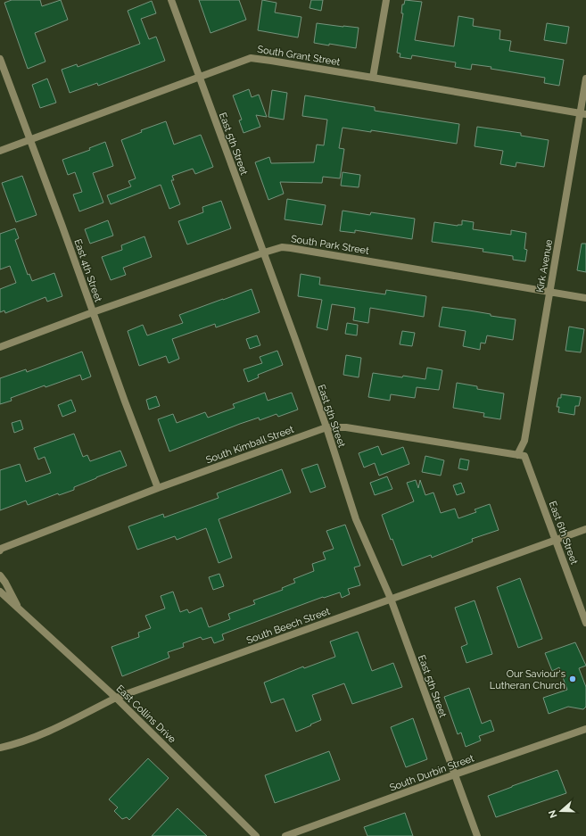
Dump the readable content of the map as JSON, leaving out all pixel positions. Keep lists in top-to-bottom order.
{
  "streets": {
    "street": [
      "South Grant Street",
      "East 5th Street",
      "South Park Street",
      "Kirk Avenue",
      "East 4th Street",
      "South Kimball Street",
      "East 6th Street",
      "South Beech Street",
      "East Collins Drive",
      "South Durbin Street"
    ]
  },
  "crossings": [
    ["South Grant Street", "East 5th Street"],
    ["South Grant Street", "Kirk Avenue"],
    ["South Grant Street", "East 4th Street"],
    ["East 5th Street", "South Park Street"],
    ["East 5th Street", "South Kimball Street"],
    ["East 5th Street", "South Beech Street"],
    ["East 5th Street", "South Durbin Street"],
    ["South Park Street", "Kirk Avenue"],
    ["South Park Street", "East 4th Street"],
    ["Kirk Avenue", "South Kimball Street"],
    ["Kirk Avenue", "East 6th Street"],
    ["East 4th Street", "South Kimball Street"],
    ["South Kimball Street", "East 6th Street"],
    ["East 6th Street", "South Beech Street"],
    ["South Beech Street", "East Collins Drive"]
  ],
  "places": ["Our Saviour's Lutheran Church"],
  "north": "left"
}
